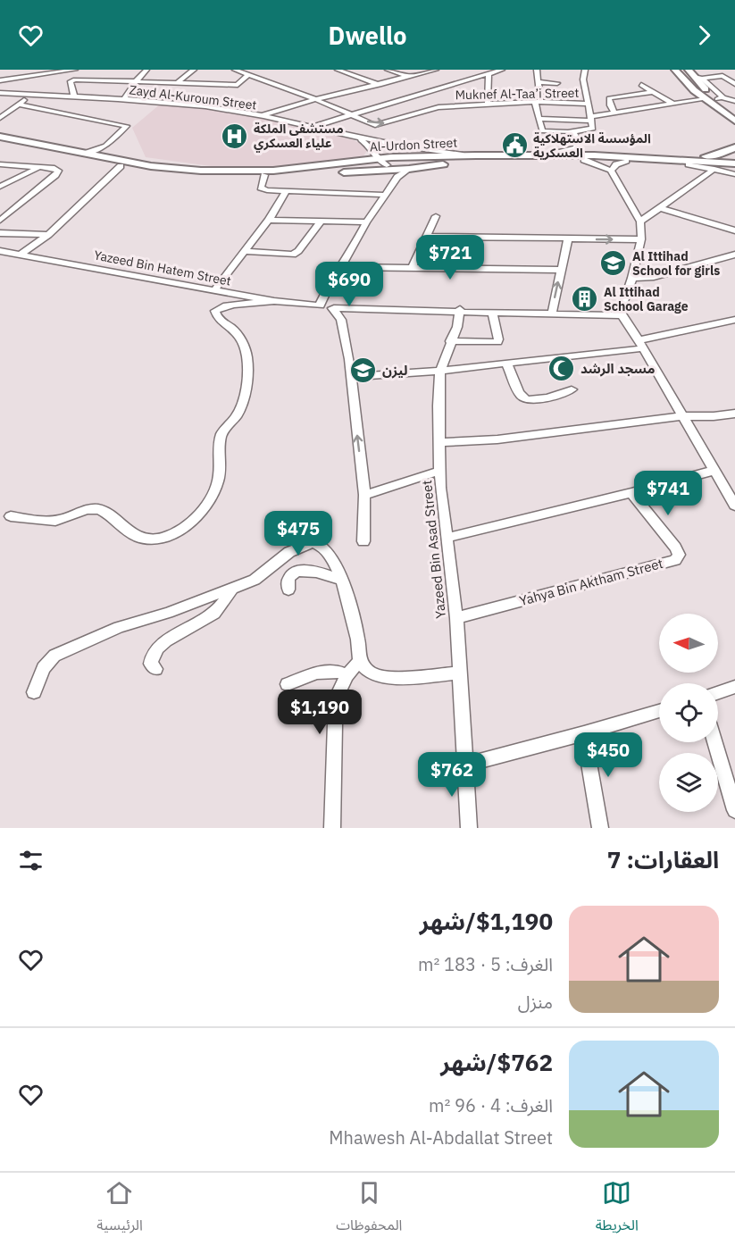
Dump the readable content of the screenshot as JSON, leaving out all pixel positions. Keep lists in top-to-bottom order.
{
  "streets": {
    "highway": ["Al-Urdon Street"],
    "street": [
      "Muknef Al-Taa’i Street",
      "Zayd Al-Kuroum Street",
      "Yazeed Bin Hatem Street",
      "Yazeed Bin Asad Street",
      "Yahya Bin Aktham Street"
    ]
  },
  "crossings": [
    ["Zayd Al-Kuroum Street", "Al-Urdon Street"],
    ["Yazeed Bin Hatem Street", "Yazeed Bin Asad Street"],
    ["Yazeed Bin Asad Street", "Yahya Bin Aktham Street"]
  ],
  "places": {
    "hospital": ["مستشفى الملكة علياء العسكري"],
    "public building": ["المؤسسة الاستهلاكية العسكرية"],
    "school or university": ["Al Ittihad School for girls", "ليزن"],
    "building": ["Al Ittihad School Garage"],
    "mosque": ["مسجد الرشد"]
  },
  "north": "left",
  "page": {
    "header": "Dwello",
    "price": [
      "$721",
      "$690",
      "$741",
      "$475",
      "$1,190",
      "$450",
      "$762"
    ],
    "heading": "العقارات: 7",
    "list": [
      {
        "name": "$1,190/شهر",
        "note": "الغرف: 5 · 183 m² · منزل"
      },
      {
        "name": "$762/شهر",
        "note": "الغرف: 4 · 96 m² · Mhawesh Al-Abdallat Street"
      }
    ],
    "tabs": ["الخريطة", "المحفوظات", "الرئيسية"]
  }
}
